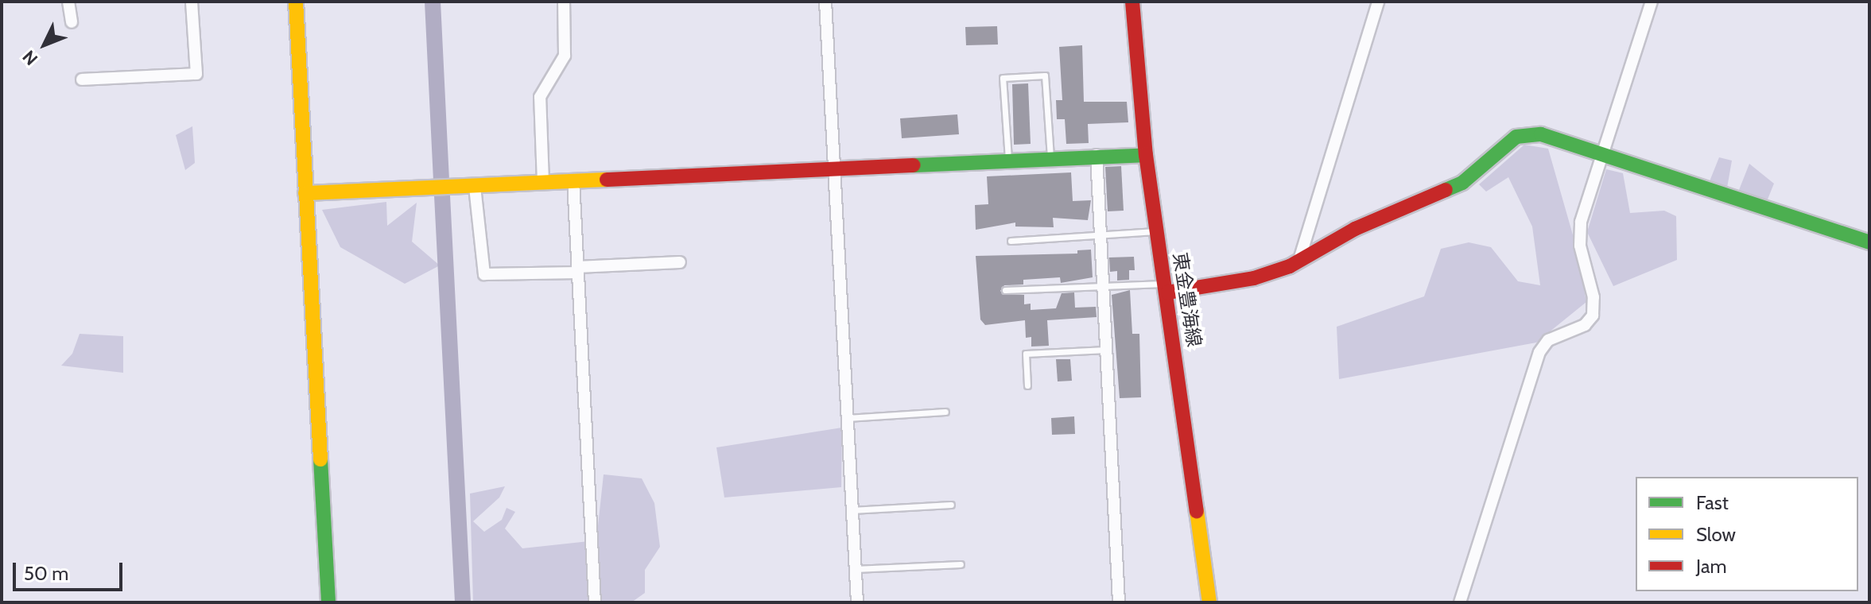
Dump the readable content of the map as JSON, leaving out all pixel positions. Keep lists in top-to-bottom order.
{
  "streets": {
    "street": ["東金豊海線"]
  },
  "legend": ["Fast", "Slow", "Jam"],
  "scale_bar": "50 m",
  "north": "bottom left"
}
